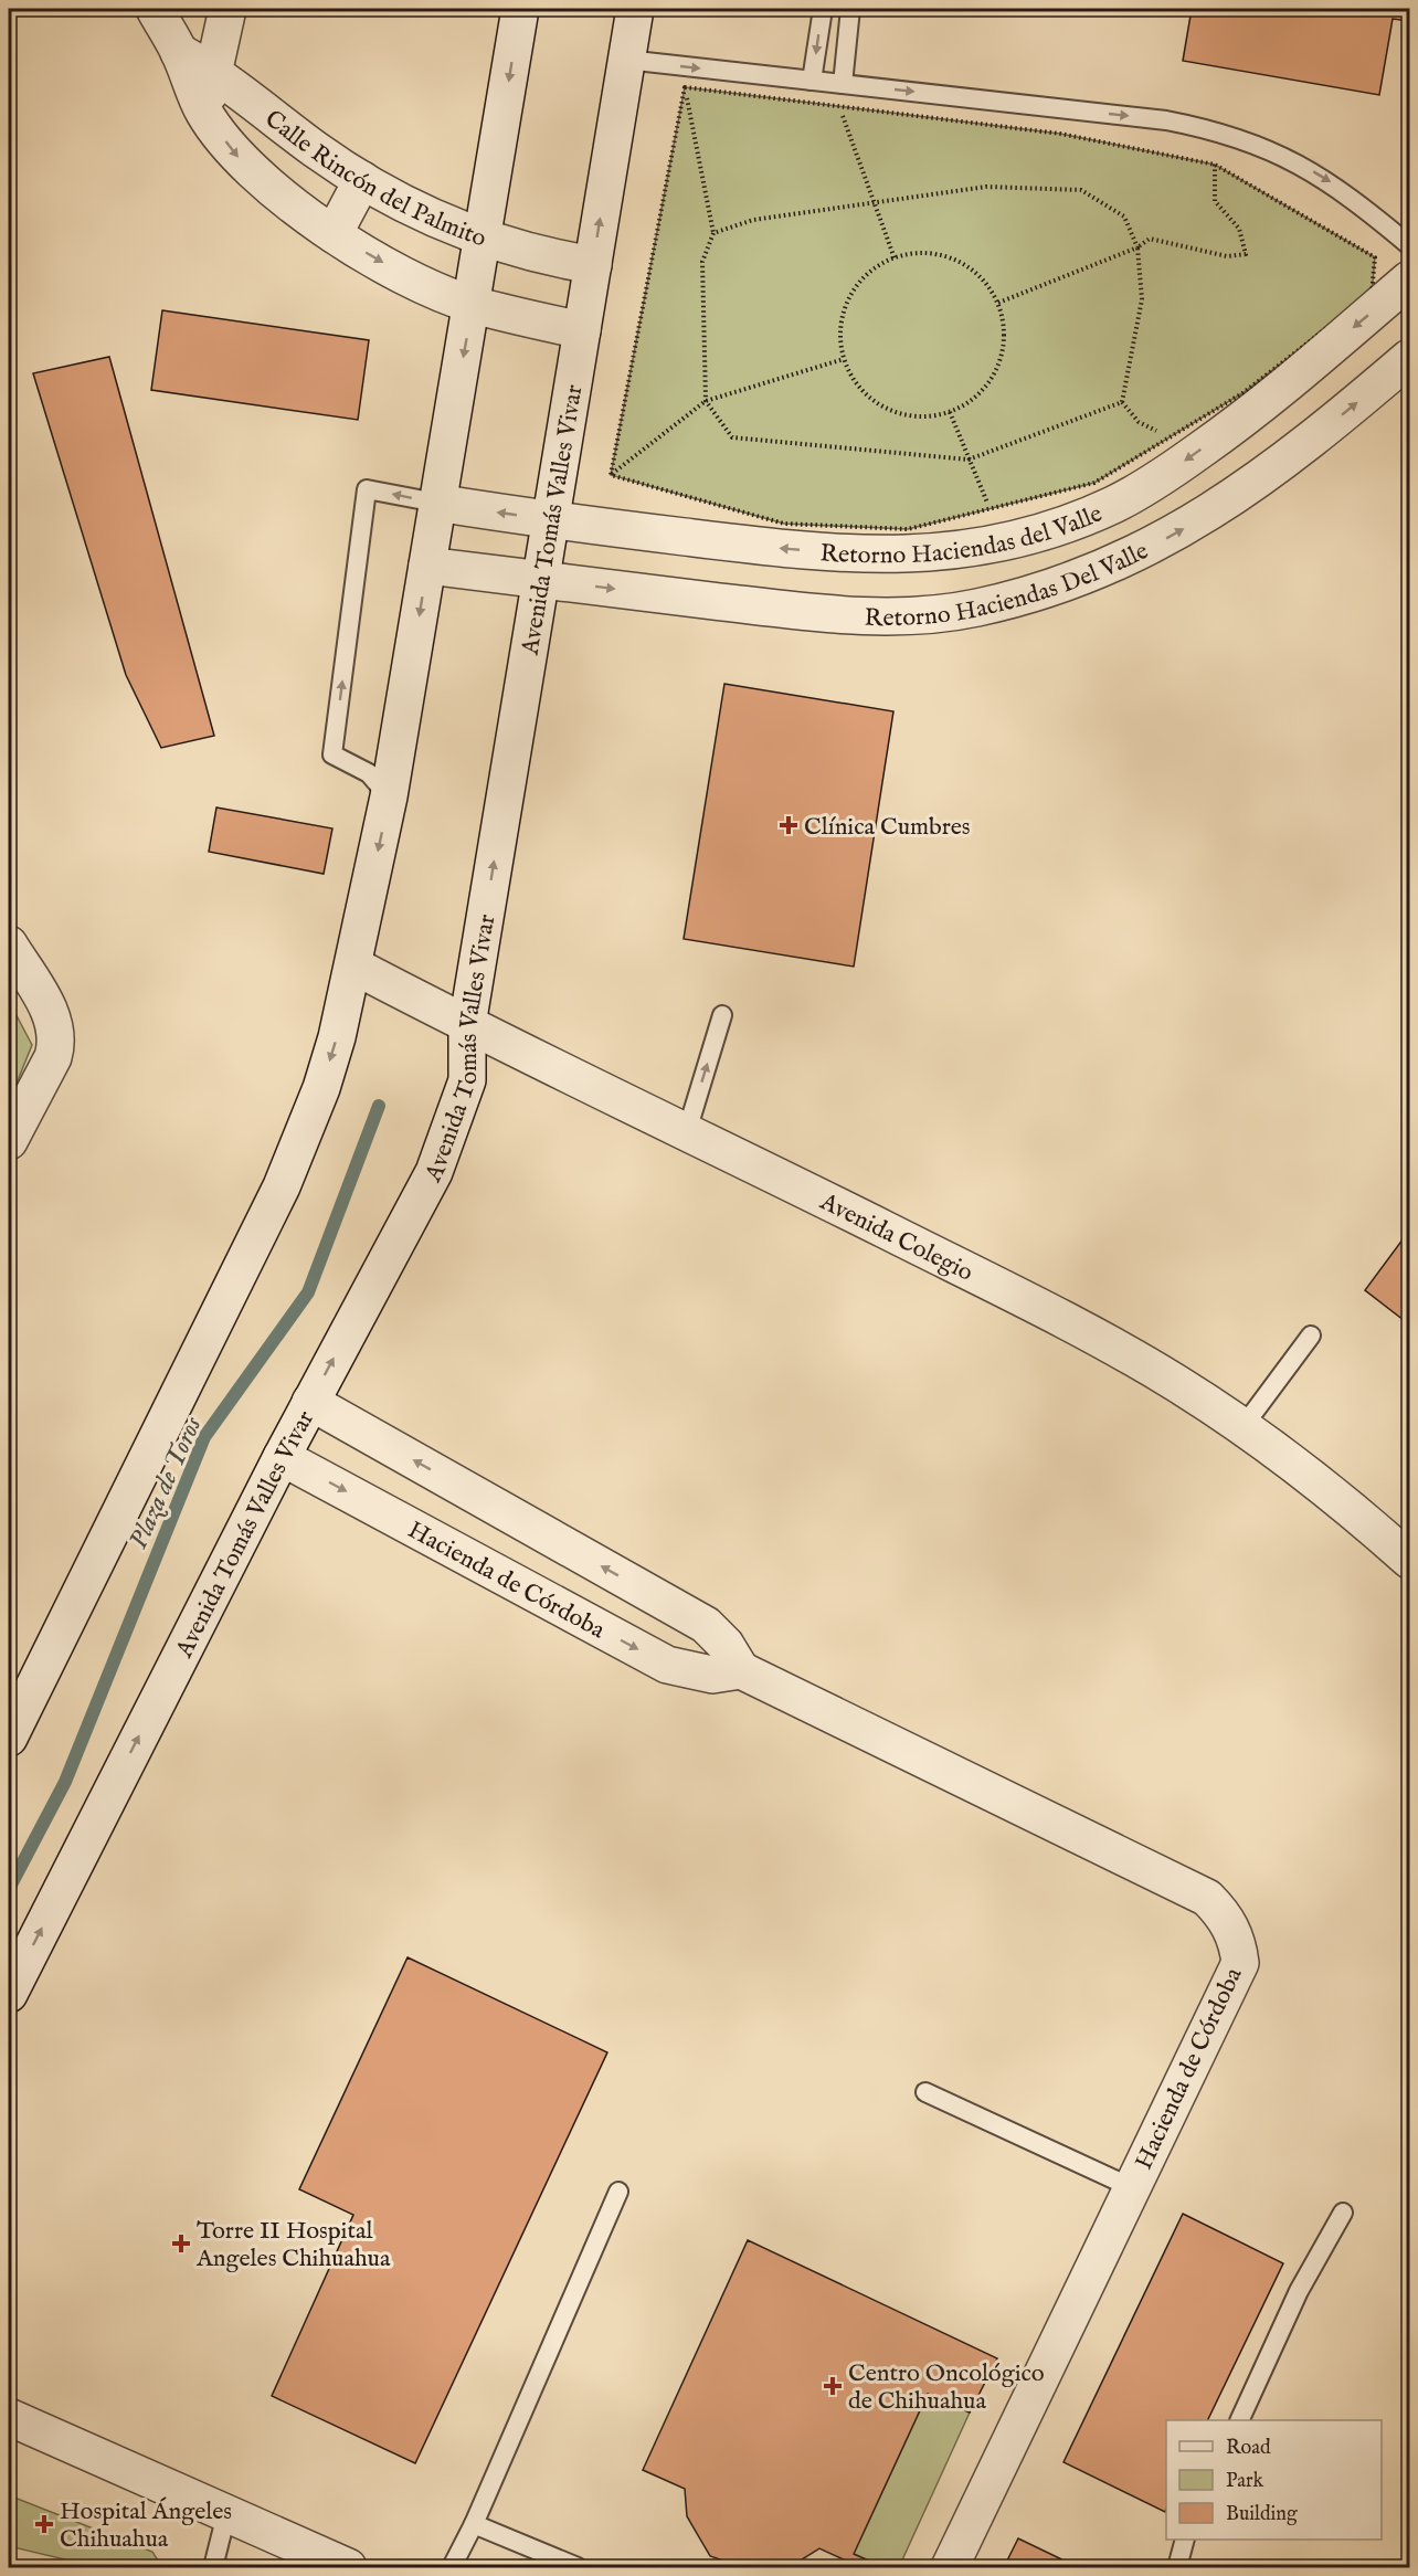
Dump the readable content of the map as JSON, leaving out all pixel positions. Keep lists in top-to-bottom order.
{
  "streets": {
    "street": [
      "Calle Rincón del Palmito",
      "Avenida Tomás Valles Vivar",
      "Retorno Haciendas del Valle",
      "Retorno Haciendas Del Valle",
      "Avenida Colegio",
      "Hacienda de Córdoba"
    ]
  },
  "crossings": [
    ["Calle Rincón del Palmito", "Avenida Tomás Valles Vivar"],
    ["Avenida Tomás Valles Vivar", "Retorno Haciendas del Valle"],
    ["Avenida Tomás Valles Vivar", "Retorno Haciendas Del Valle"],
    ["Avenida Tomás Valles Vivar", "Avenida Colegio"],
    ["Avenida Tomás Valles Vivar", "Hacienda de Córdoba"]
  ],
  "one_way": ["Retorno Haciendas del Valle", "Retorno Haciendas Del Valle"],
  "water": ["Plaza de Toros"],
  "places": {
    "health": [
      "Clínica Cumbres",
      "Torre II Hospital Angeles Chihuahua",
      "Centro Oncológico de Chihuahua",
      "Hospital Ángeles Chihuahua"
    ]
  },
  "legend": ["Road", "Park", "Building"]
}
